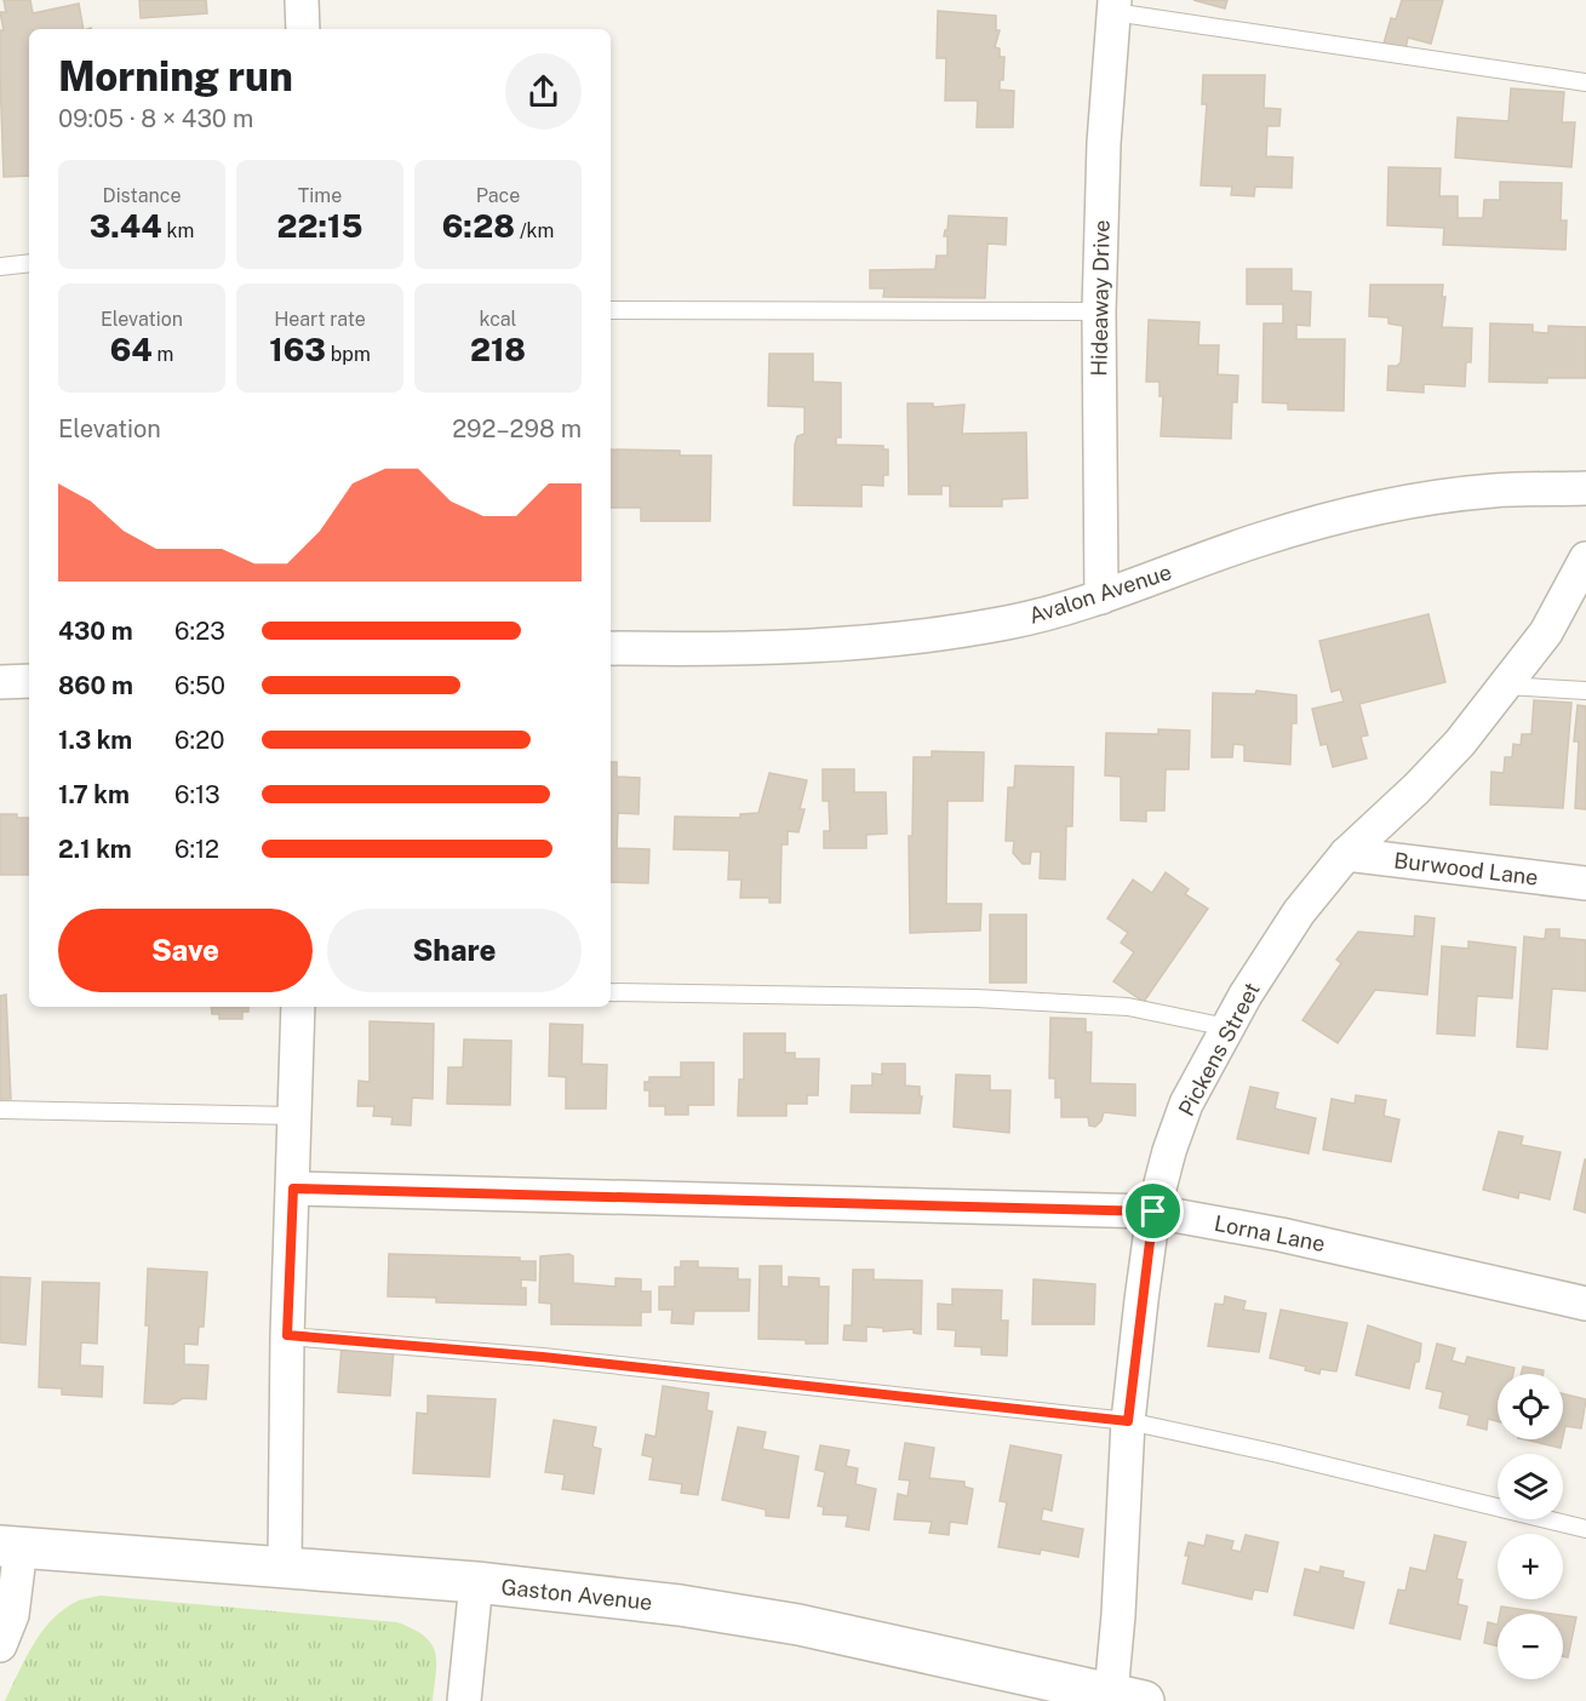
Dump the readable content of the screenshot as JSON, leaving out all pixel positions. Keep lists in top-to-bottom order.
{
  "streets": {
    "street": [
      "Hideaway Drive",
      "Avalon Avenue",
      "Burwood Lane",
      "Pickens Street",
      "Lorna Lane",
      "Gaston Avenue"
    ]
  },
  "crossings": [
    ["Hideaway Drive", "Avalon Avenue"],
    ["Burwood Lane", "Pickens Street"],
    ["Pickens Street", "Lorna Lane"],
    ["Pickens Street", "Gaston Avenue"]
  ],
  "page": {
    "heading": ["Morning run", "09:05 · 8 × 430 m"],
    "stats": [
      ["Distance", "3.44 km"],
      ["Time", "22:15"],
      ["Pace", "6:28 /km"],
      ["Elevation", "64 m"],
      ["Heart rate", "163 bpm"],
      ["kcal", "218"]
    ],
    "chart": ["Elevation", "292–298 m"],
    "list": [
      {
        "name": "430 m",
        "note": "6:23"
      },
      {
        "name": "860 m",
        "note": "6:50"
      },
      {
        "name": "1.3 km",
        "note": "6:20"
      },
      {
        "name": "1.7 km",
        "note": "6:13"
      },
      {
        "name": "2.1 km",
        "note": "6:12"
      }
    ],
    "buttons": ["Save", "Share"],
    "map_buttons": ["+", "−"]
  }
}
